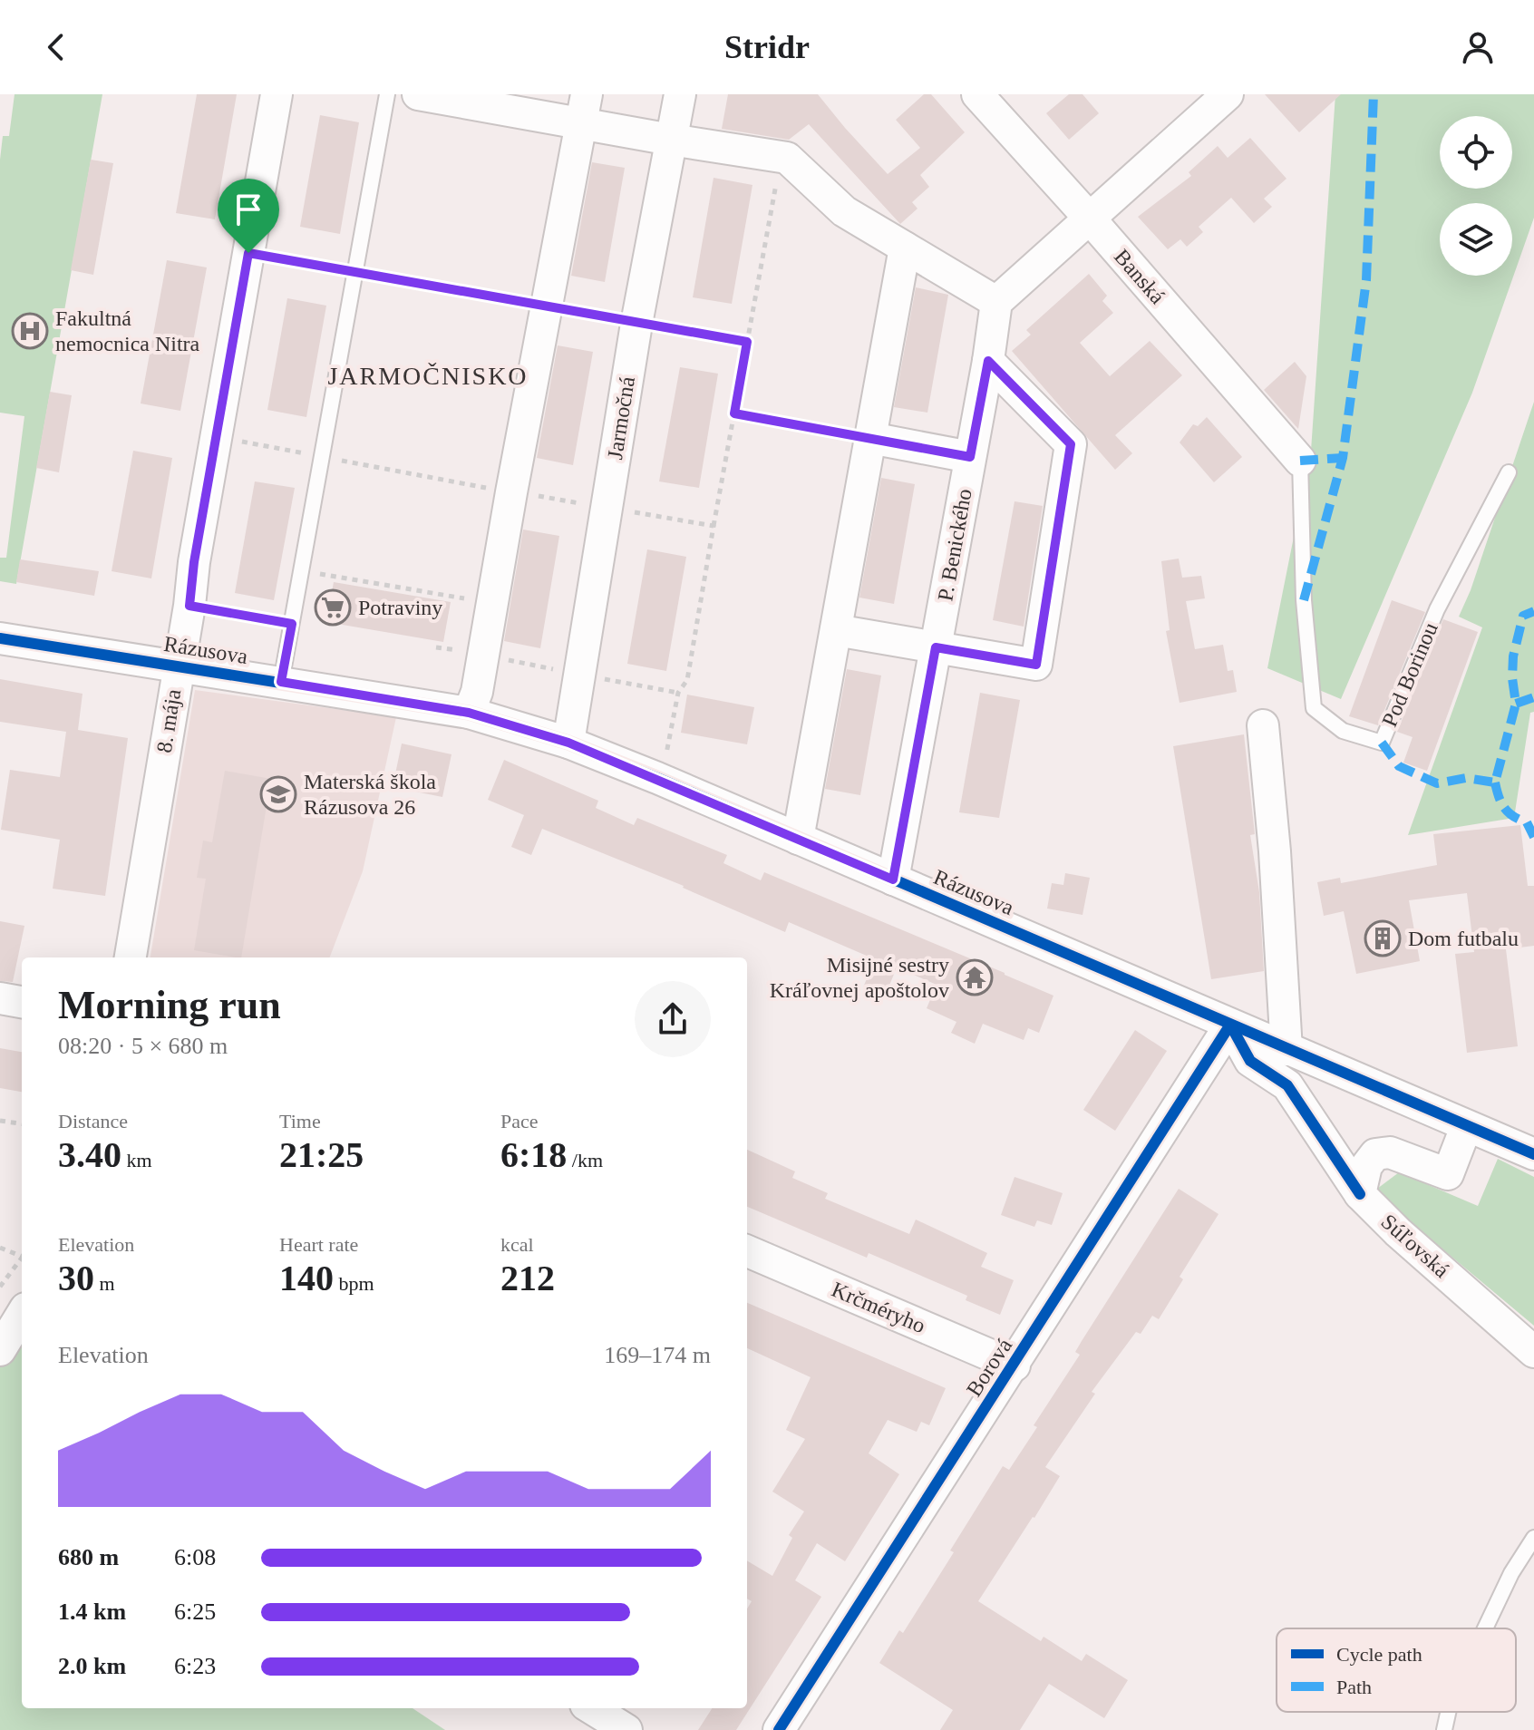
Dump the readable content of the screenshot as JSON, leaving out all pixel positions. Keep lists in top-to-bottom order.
{
  "streets": {
    "street": [
      "Banská",
      "Jarmočná",
      "P. Benického",
      "Rázusova",
      "8. mája",
      "Súľovská",
      "Krčméryho",
      "Borová"
    ],
    "lane": ["Pod Borinou"]
  },
  "crossings": [
    ["Banská", "Pod Borinou"],
    ["Jarmočná", "Rázusova"],
    ["P. Benického", "Rázusova"],
    ["Rázusova", "8. mája"],
    ["Rázusova", "Súľovská"],
    ["Rázusova", "Borová"],
    ["Súľovská", "Borová"],
    ["Krčméryho", "Borová"]
  ],
  "districts": ["JARMOČNISKO"],
  "places": {
    "hospital": ["Fakultná nemocnica Nitra"],
    "supermarket": ["Potraviny"],
    "school or university": ["Materská škola Rázusova 26"],
    "building": ["Dom futbalu"],
    "temple": ["Misijné sestry Kráľovnej apoštolov"]
  },
  "legend": ["Cycle path", "Path"],
  "page": {
    "header": "Stridr",
    "heading": ["Morning run", "08:20 · 5 × 680 m"],
    "stats": [
      ["Distance", "3.40 km"],
      ["Time", "21:25"],
      ["Pace", "6:18 /km"],
      ["Elevation", "30 m"],
      ["Heart rate", "140 bpm"],
      ["kcal", "212"]
    ],
    "chart": ["Elevation", "169–174 m"],
    "list": [
      {
        "name": "680 m",
        "note": "6:08"
      },
      {
        "name": "1.4 km",
        "note": "6:25"
      },
      {
        "name": "2.0 km",
        "note": "6:23"
      }
    ]
  }
}
